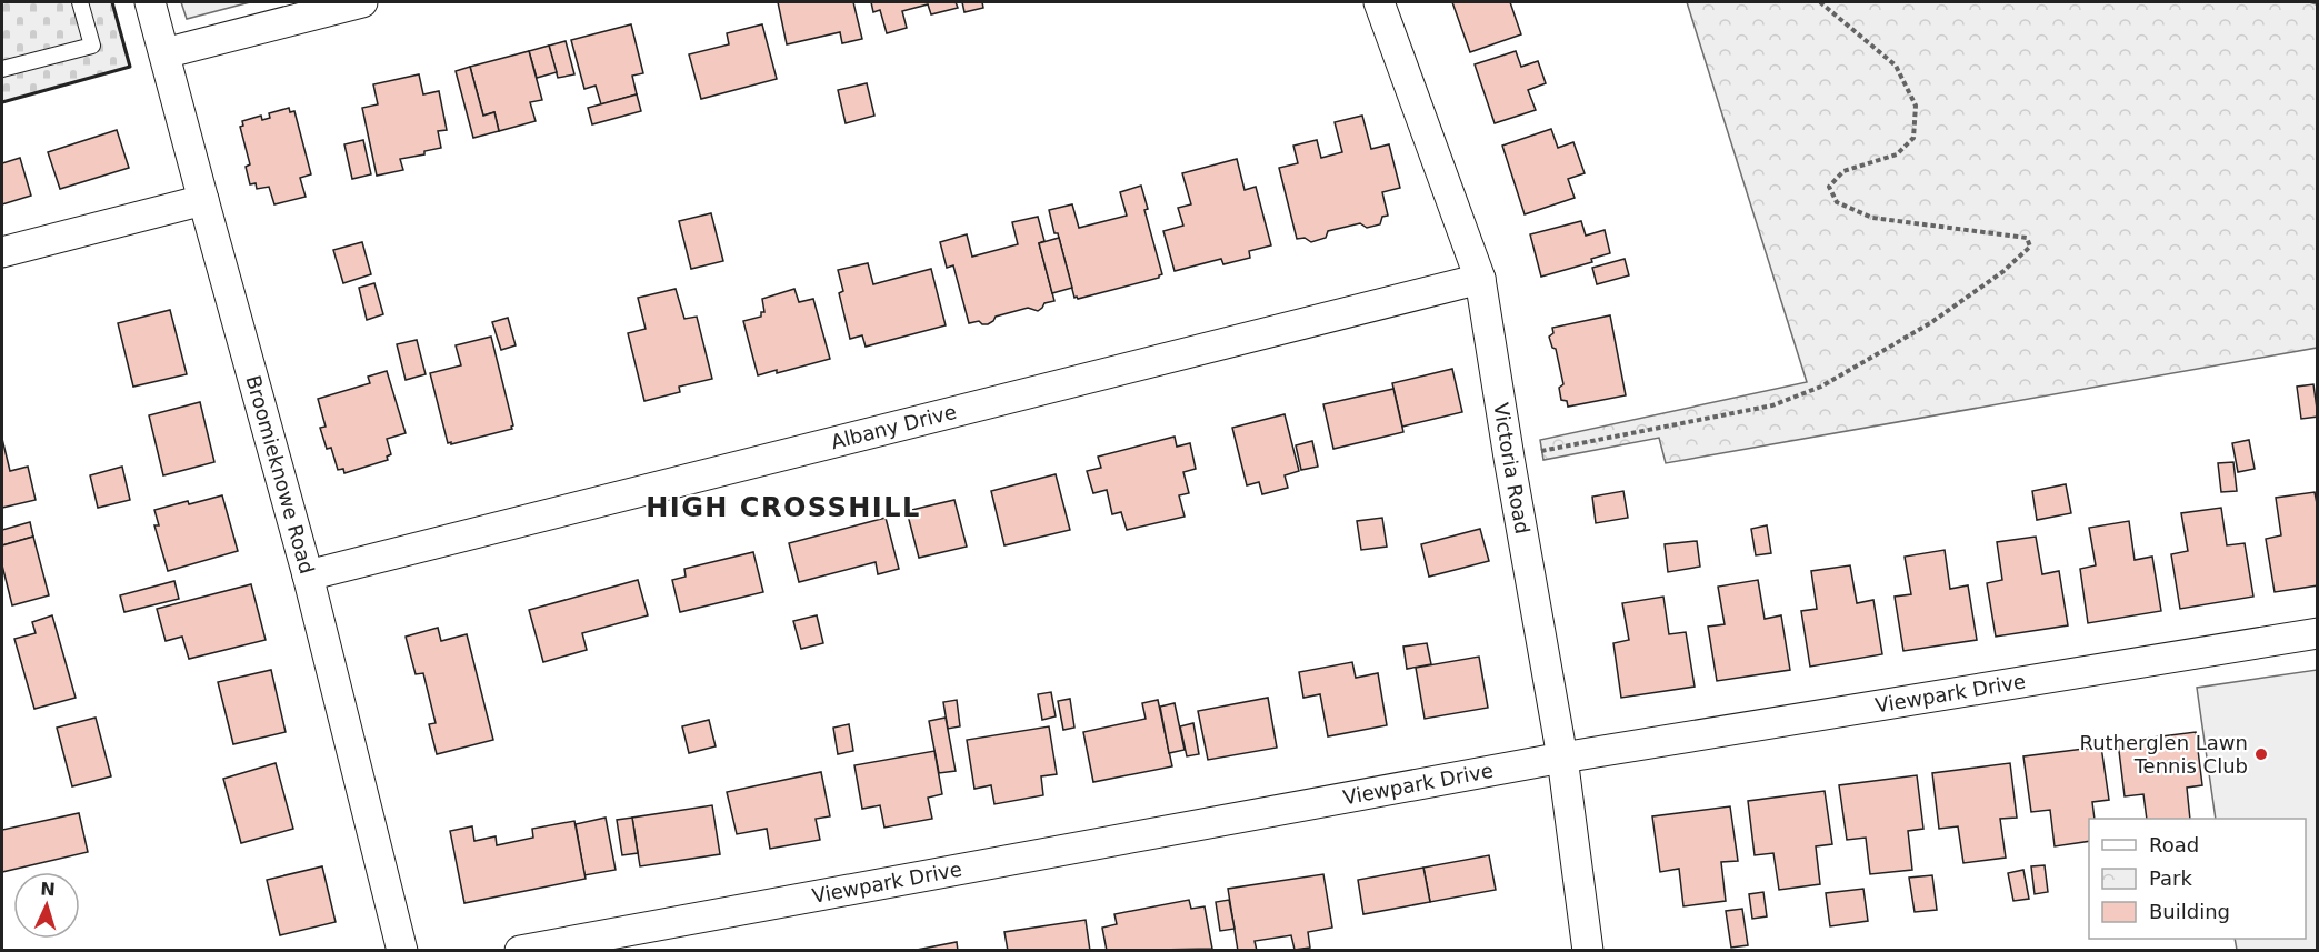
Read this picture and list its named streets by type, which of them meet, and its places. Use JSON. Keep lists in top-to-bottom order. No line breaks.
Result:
{"streets":{"street":["Albany Drive","Victoria Road","Broomieknowe Road","Viewpark Drive"]},"crossings":[["Albany Drive","Victoria Road"],["Albany Drive","Broomieknowe Road"],["Victoria Road","Viewpark Drive"]],"districts":["HIGH CROSSHILL"],"places":["Rutherglen Lawn Tennis Club"],"legend":["Road","Park","Building"],"north":"top"}
